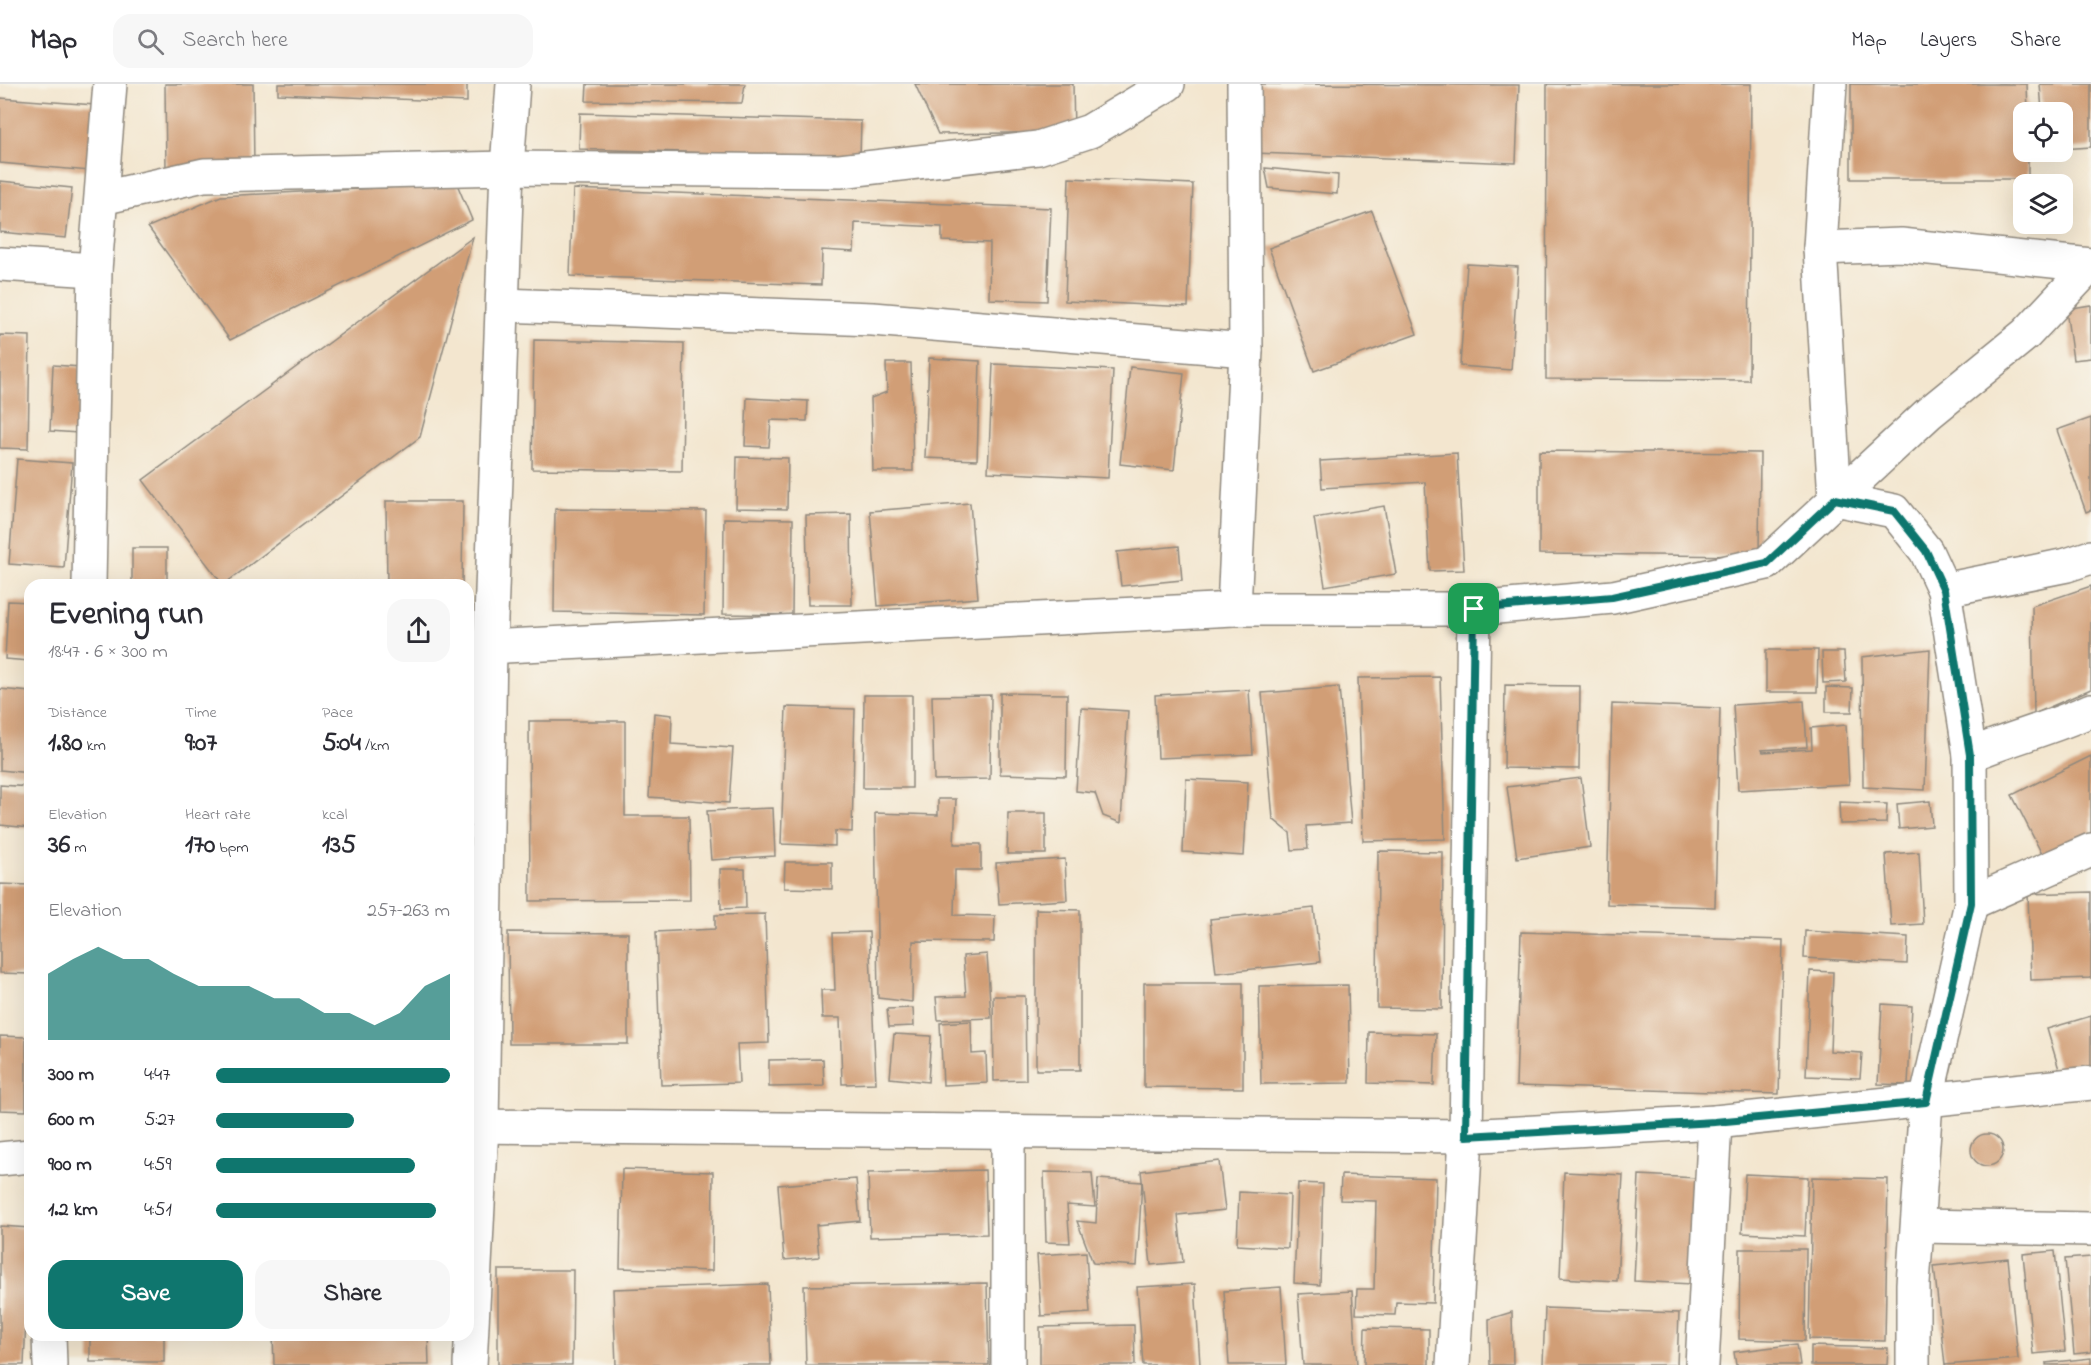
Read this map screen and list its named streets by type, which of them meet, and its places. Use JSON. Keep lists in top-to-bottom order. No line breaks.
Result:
{"page":{"header":"Map","search":"Search here","nav":["Map","Layers","Share"],"heading":["Evening run","18:47 · 6 × 300 m"],"stats":[["Distance","1.80 km"],["Time","9:07"],["Pace","5:04 /km"],["Elevation","36 m"],["Heart rate","170 bpm"],["kcal","135"]],"chart":["Elevation","257–263 m"],"list":[{"name":"300 m","note":"4:47"},{"name":"600 m","note":"5:27"},{"name":"900 m","note":"4:59"},{"name":"1.2 km","note":"4:51"}],"buttons":["Save","Share"]}}
